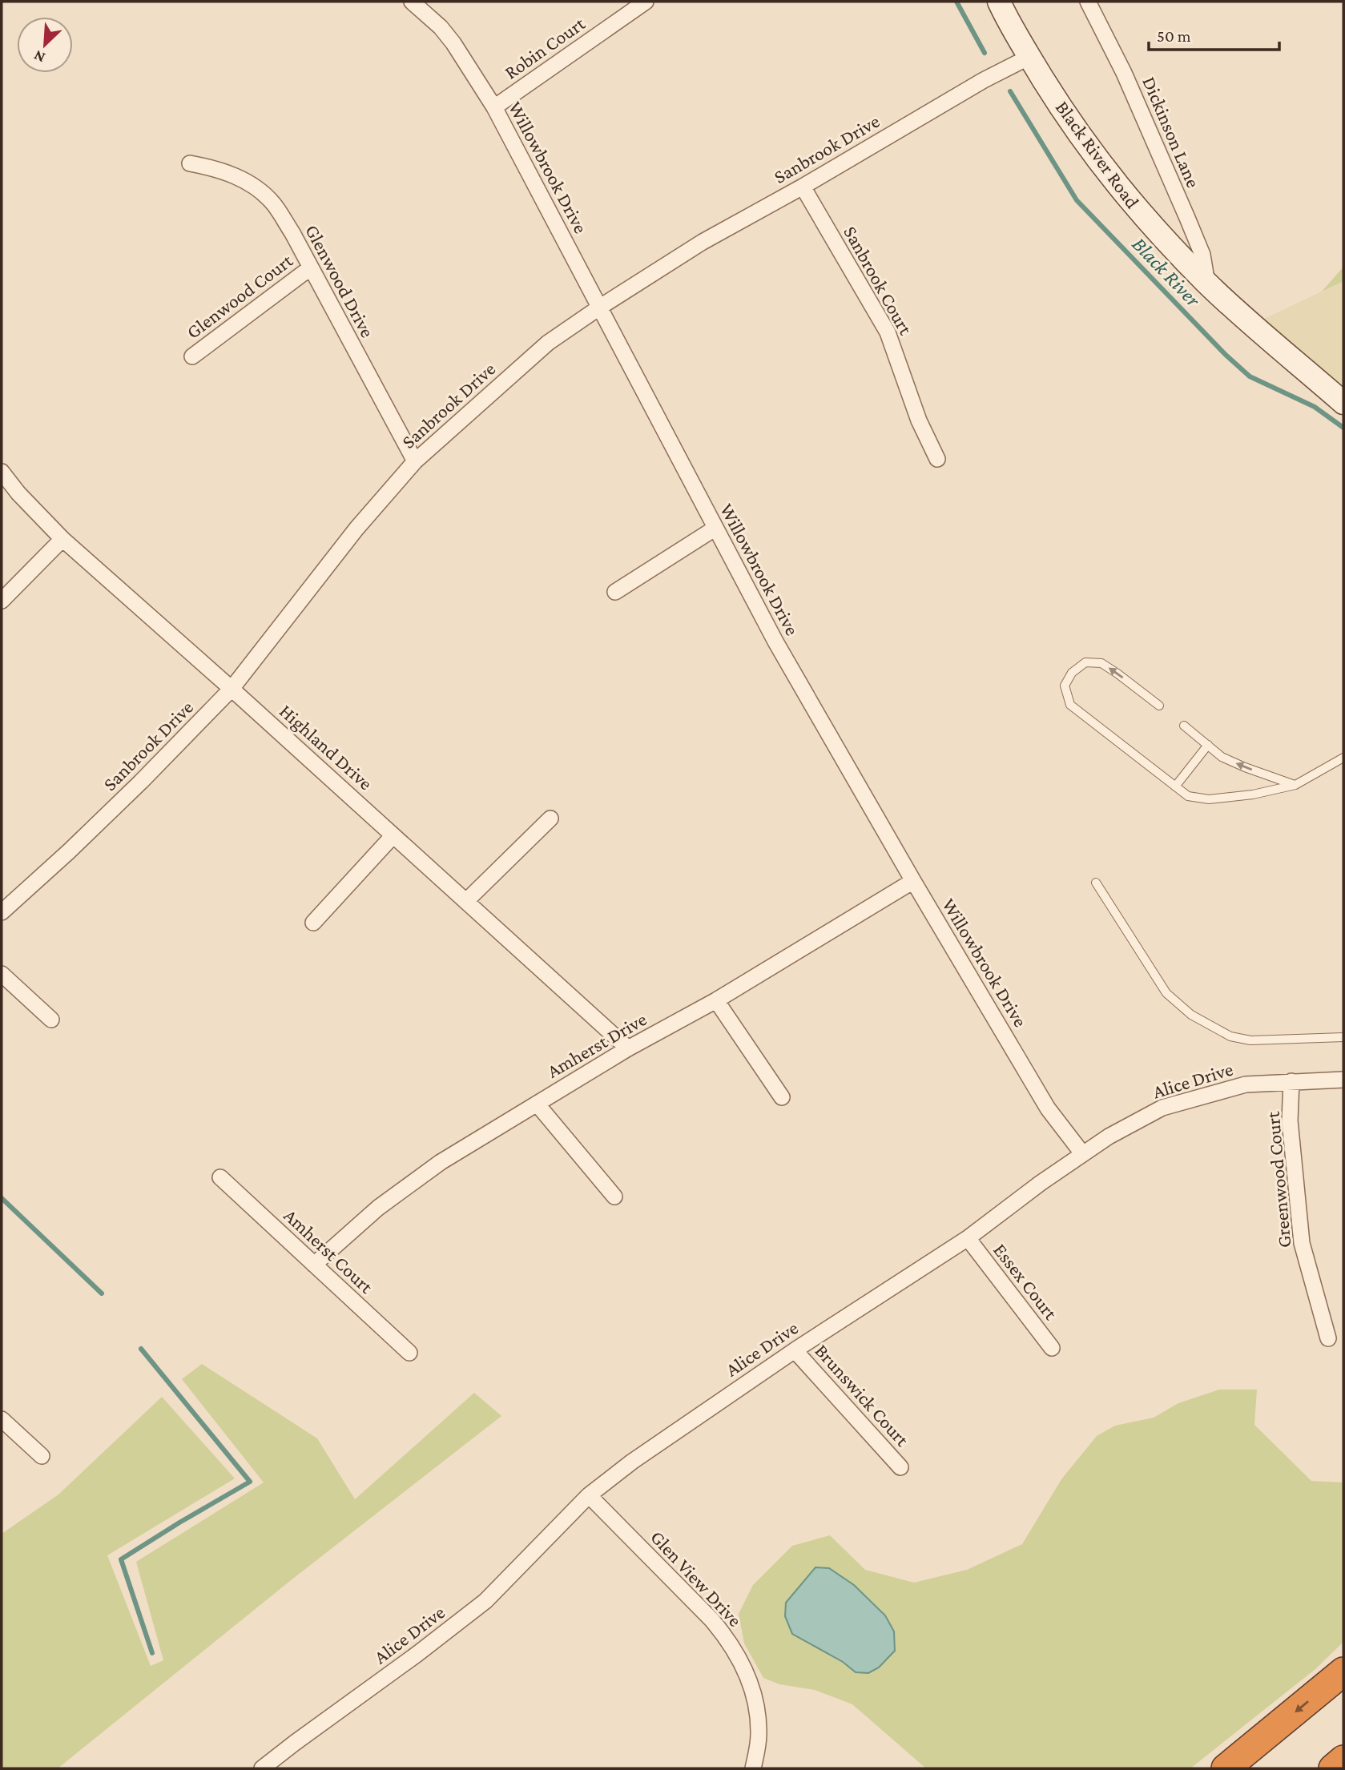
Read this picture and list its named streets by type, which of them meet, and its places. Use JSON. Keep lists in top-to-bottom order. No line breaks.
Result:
{"streets":{"street":["Robin Court","Dickinson Lane","Sanbrook Drive","Black River Road","Willowbrook Drive","Sanbrook Court","Glenwood Drive","Glenwood Court","Highland Drive","Amherst Drive","Alice Drive","Greenwood Court","Amherst Court","Essex Court","Brunswick Court","Glen View Drive"]},"crossings":[["Robin Court","Willowbrook Drive"],["Dickinson Lane","Black River Road"],["Sanbrook Drive","Black River Road"],["Sanbrook Drive","Willowbrook Drive"],["Sanbrook Drive","Sanbrook Court"],["Sanbrook Drive","Glenwood Drive"],["Sanbrook Drive","Highland Drive"],["Willowbrook Drive","Amherst Drive"],["Willowbrook Drive","Alice Drive"],["Glenwood Drive","Glenwood Court"],["Highland Drive","Amherst Drive"],["Amherst Drive","Amherst Court"],["Alice Drive","Greenwood Court"],["Alice Drive","Essex Court"],["Alice Drive","Brunswick Court"],["Alice Drive","Glen View Drive"]],"water":["Black River"],"scale_bar":"50 m","north":"bottom left"}
